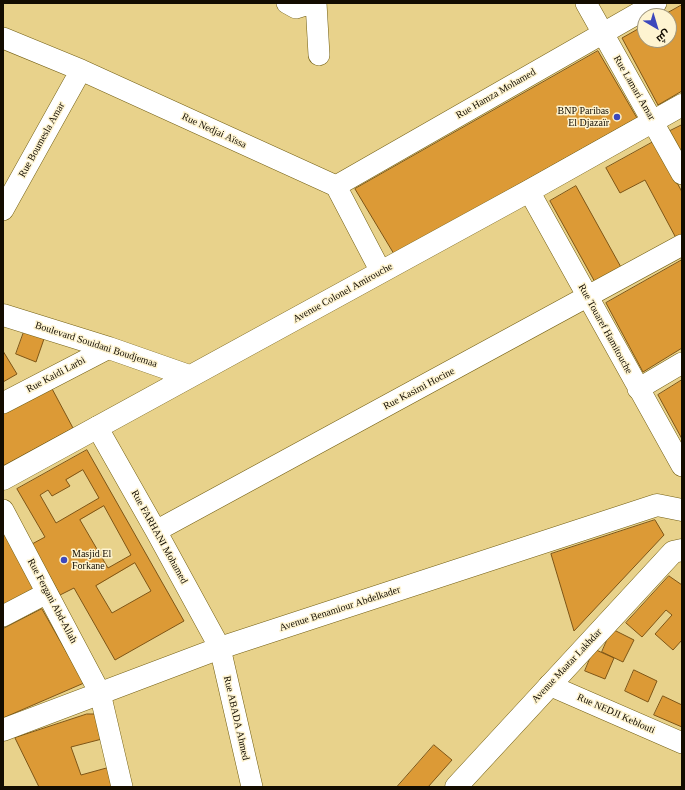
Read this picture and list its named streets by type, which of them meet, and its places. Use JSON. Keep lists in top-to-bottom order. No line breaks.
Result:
{"streets":{"main road":["Avenue Colonel Amirouche","Boulevard Souidani Boudjemaa","Avenue Benamiour Abdelkader","Avenue Maatar Lakhdar"],"street":["Rue Lamari Amar","Rue Hamza Mohamed","Rue Nedjai Aïssa","Rue Boumesla Amar","Rue Touaref Hamitouche","Rue Kaidi Larbi","Rue Kasimi Hocine","Rue FARHANI Mohamed","Rue Fergani Abd-Allah","Rue NEDJI Keblouti","Rue ABADA Ahmed"]},"crossings":[["Rue Lamari Amar","Rue Hamza Mohamed"],["Rue Lamari Amar","Avenue Colonel Amirouche"],["Rue Hamza Mohamed","Rue Nedjai Aïssa"],["Rue Nedjai Aïssa","Rue Boumesla Amar"],["Avenue Colonel Amirouche","Rue Touaref Hamitouche"],["Avenue Colonel Amirouche","Boulevard Souidani Boudjemaa"],["Avenue Colonel Amirouche","Rue FARHANI Mohamed"],["Rue Touaref Hamitouche","Rue Kasimi Hocine"],["Boulevard Souidani Boudjemaa","Rue Kaidi Larbi"],["Rue Kasimi Hocine","Rue FARHANI Mohamed"],["Rue FARHANI Mohamed","Avenue Benamiour Abdelkader"],["Rue FARHANI Mohamed","Rue ABADA Ahmed"],["Rue Fergani Abd-Allah","Avenue Benamiour Abdelkader"],["Avenue Benamiour Abdelkader","Rue ABADA Ahmed"],["Avenue Maatar Lakhdar","Rue NEDJI Keblouti"]],"places":["BNP Paribas El Djazaïr","Masjid El Forkane"],"north":"bottom right"}
